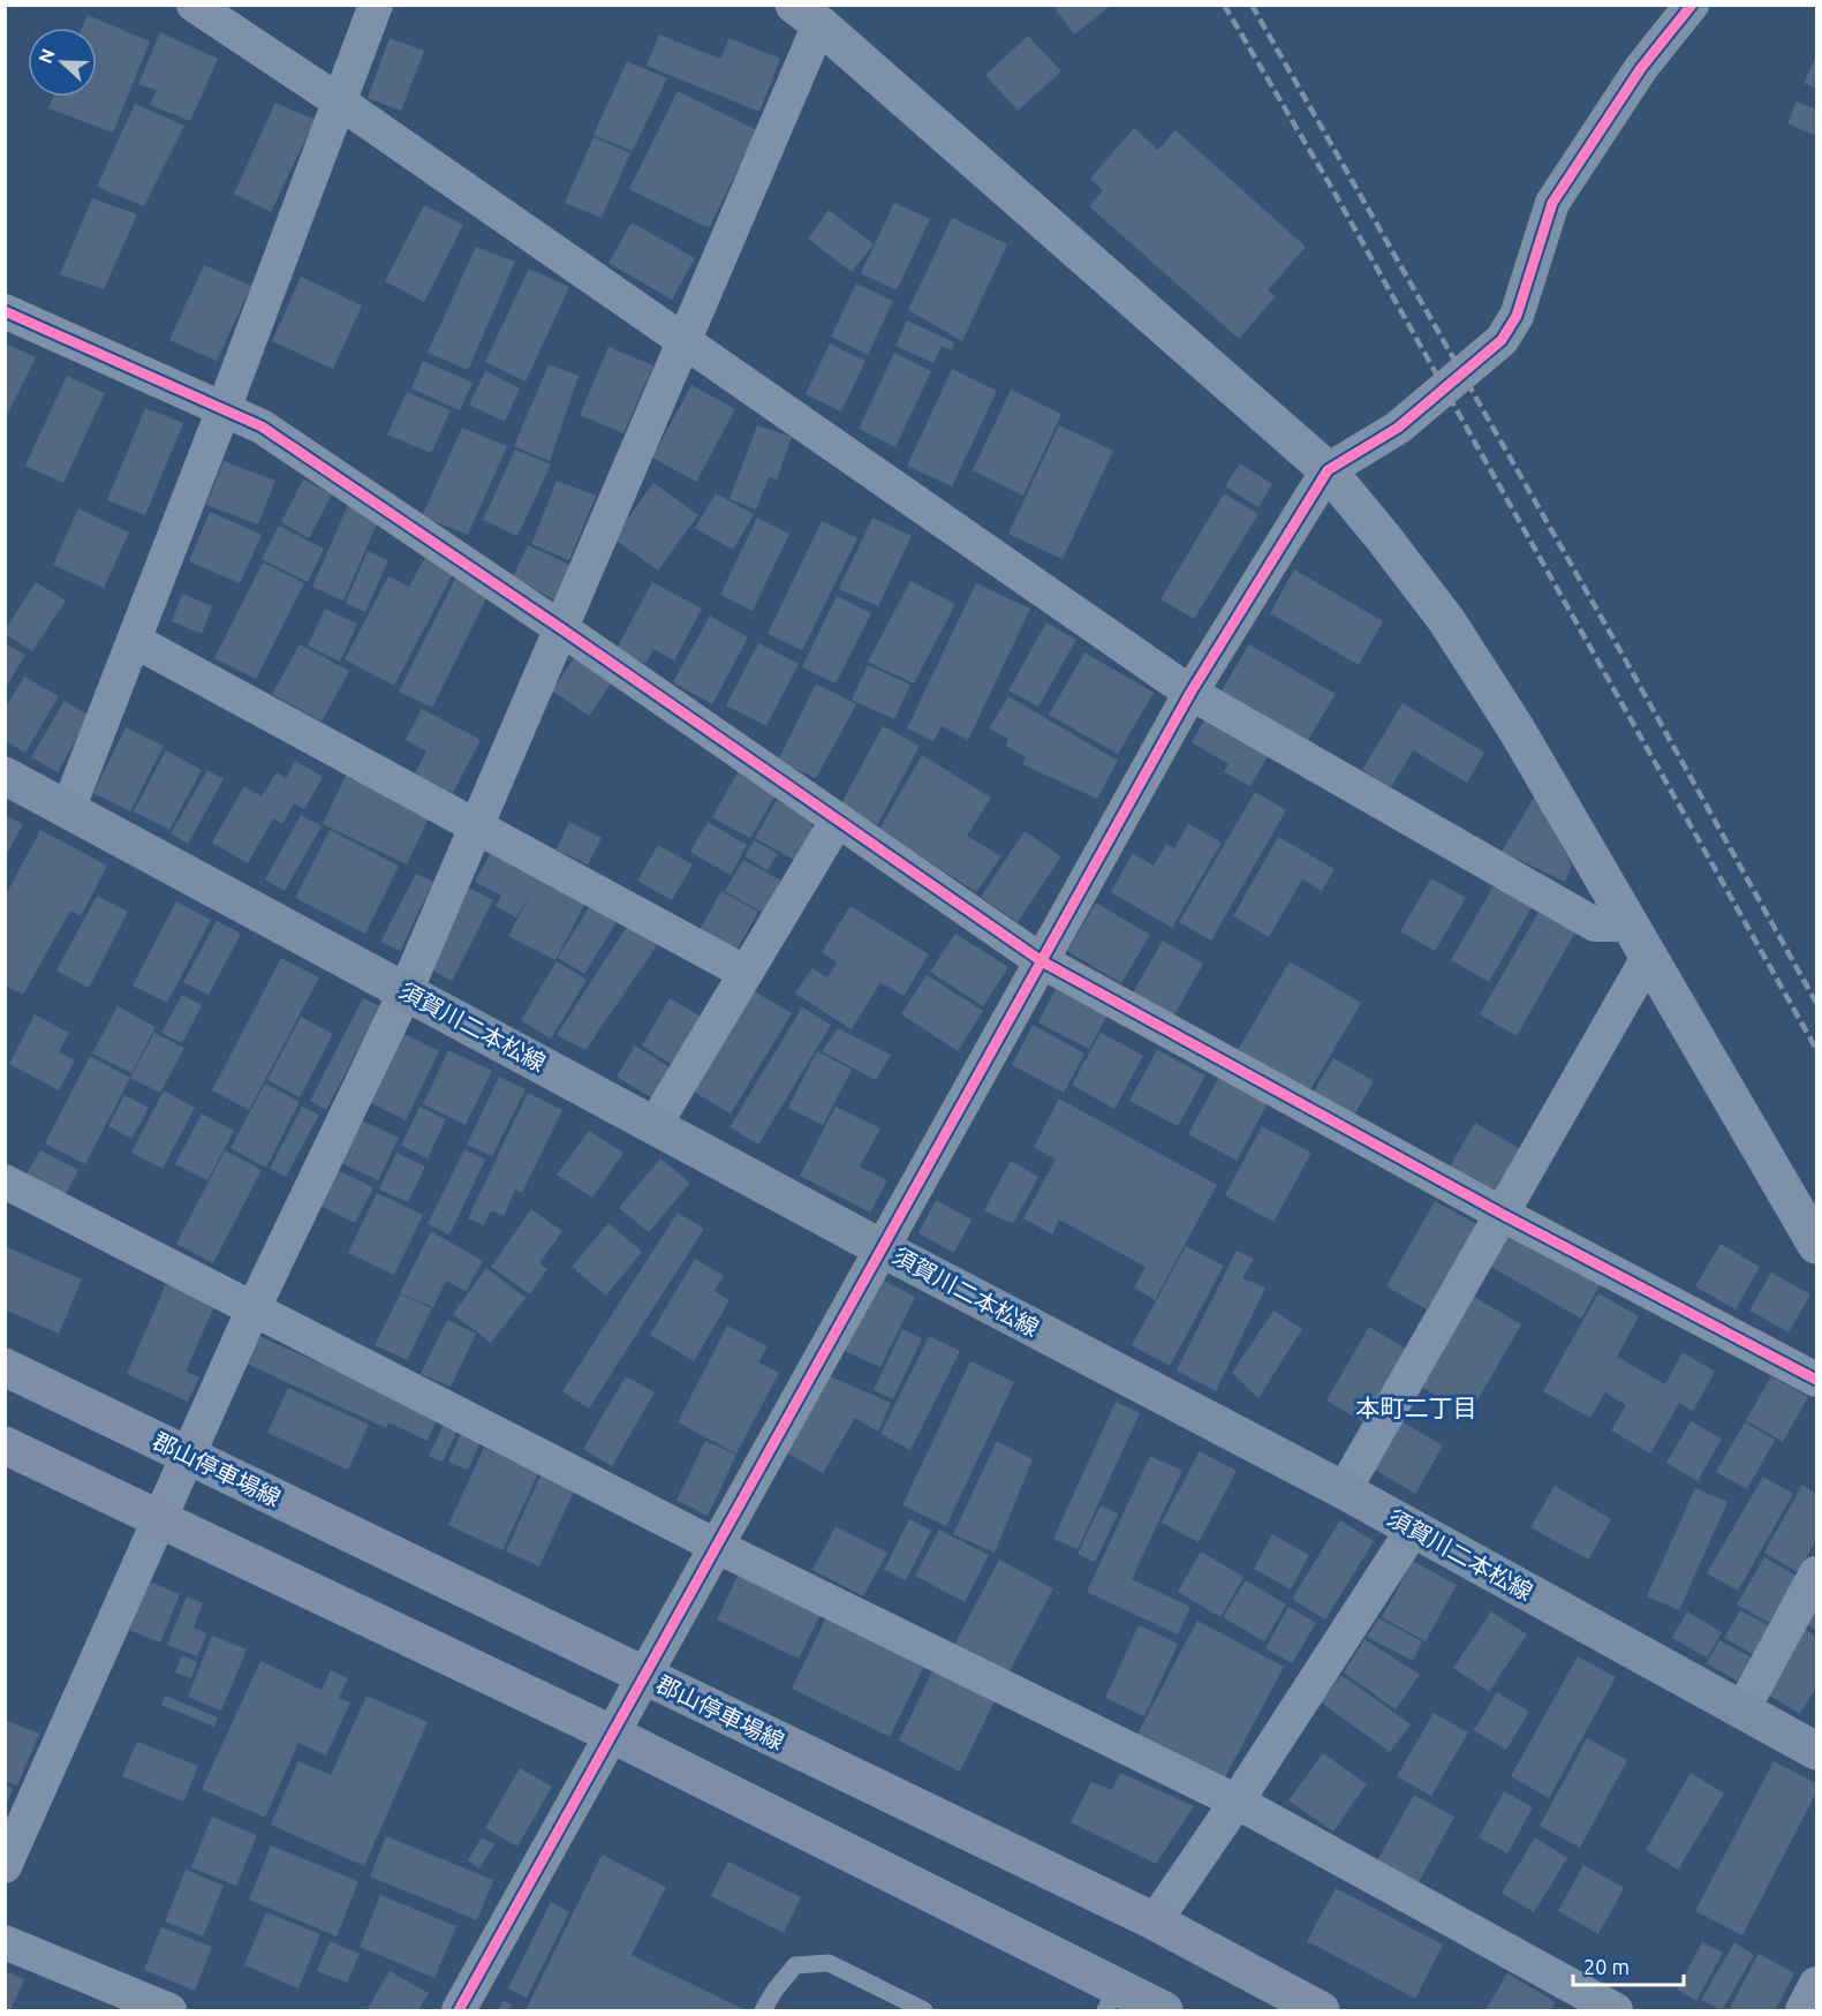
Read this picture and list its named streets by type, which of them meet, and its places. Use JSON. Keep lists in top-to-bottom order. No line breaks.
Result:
{"streets":{"main road":["須賀川二本松線","郡山停車場線"]},"districts":["本町二丁目"],"scale_bar":"20 m","north":"left"}
